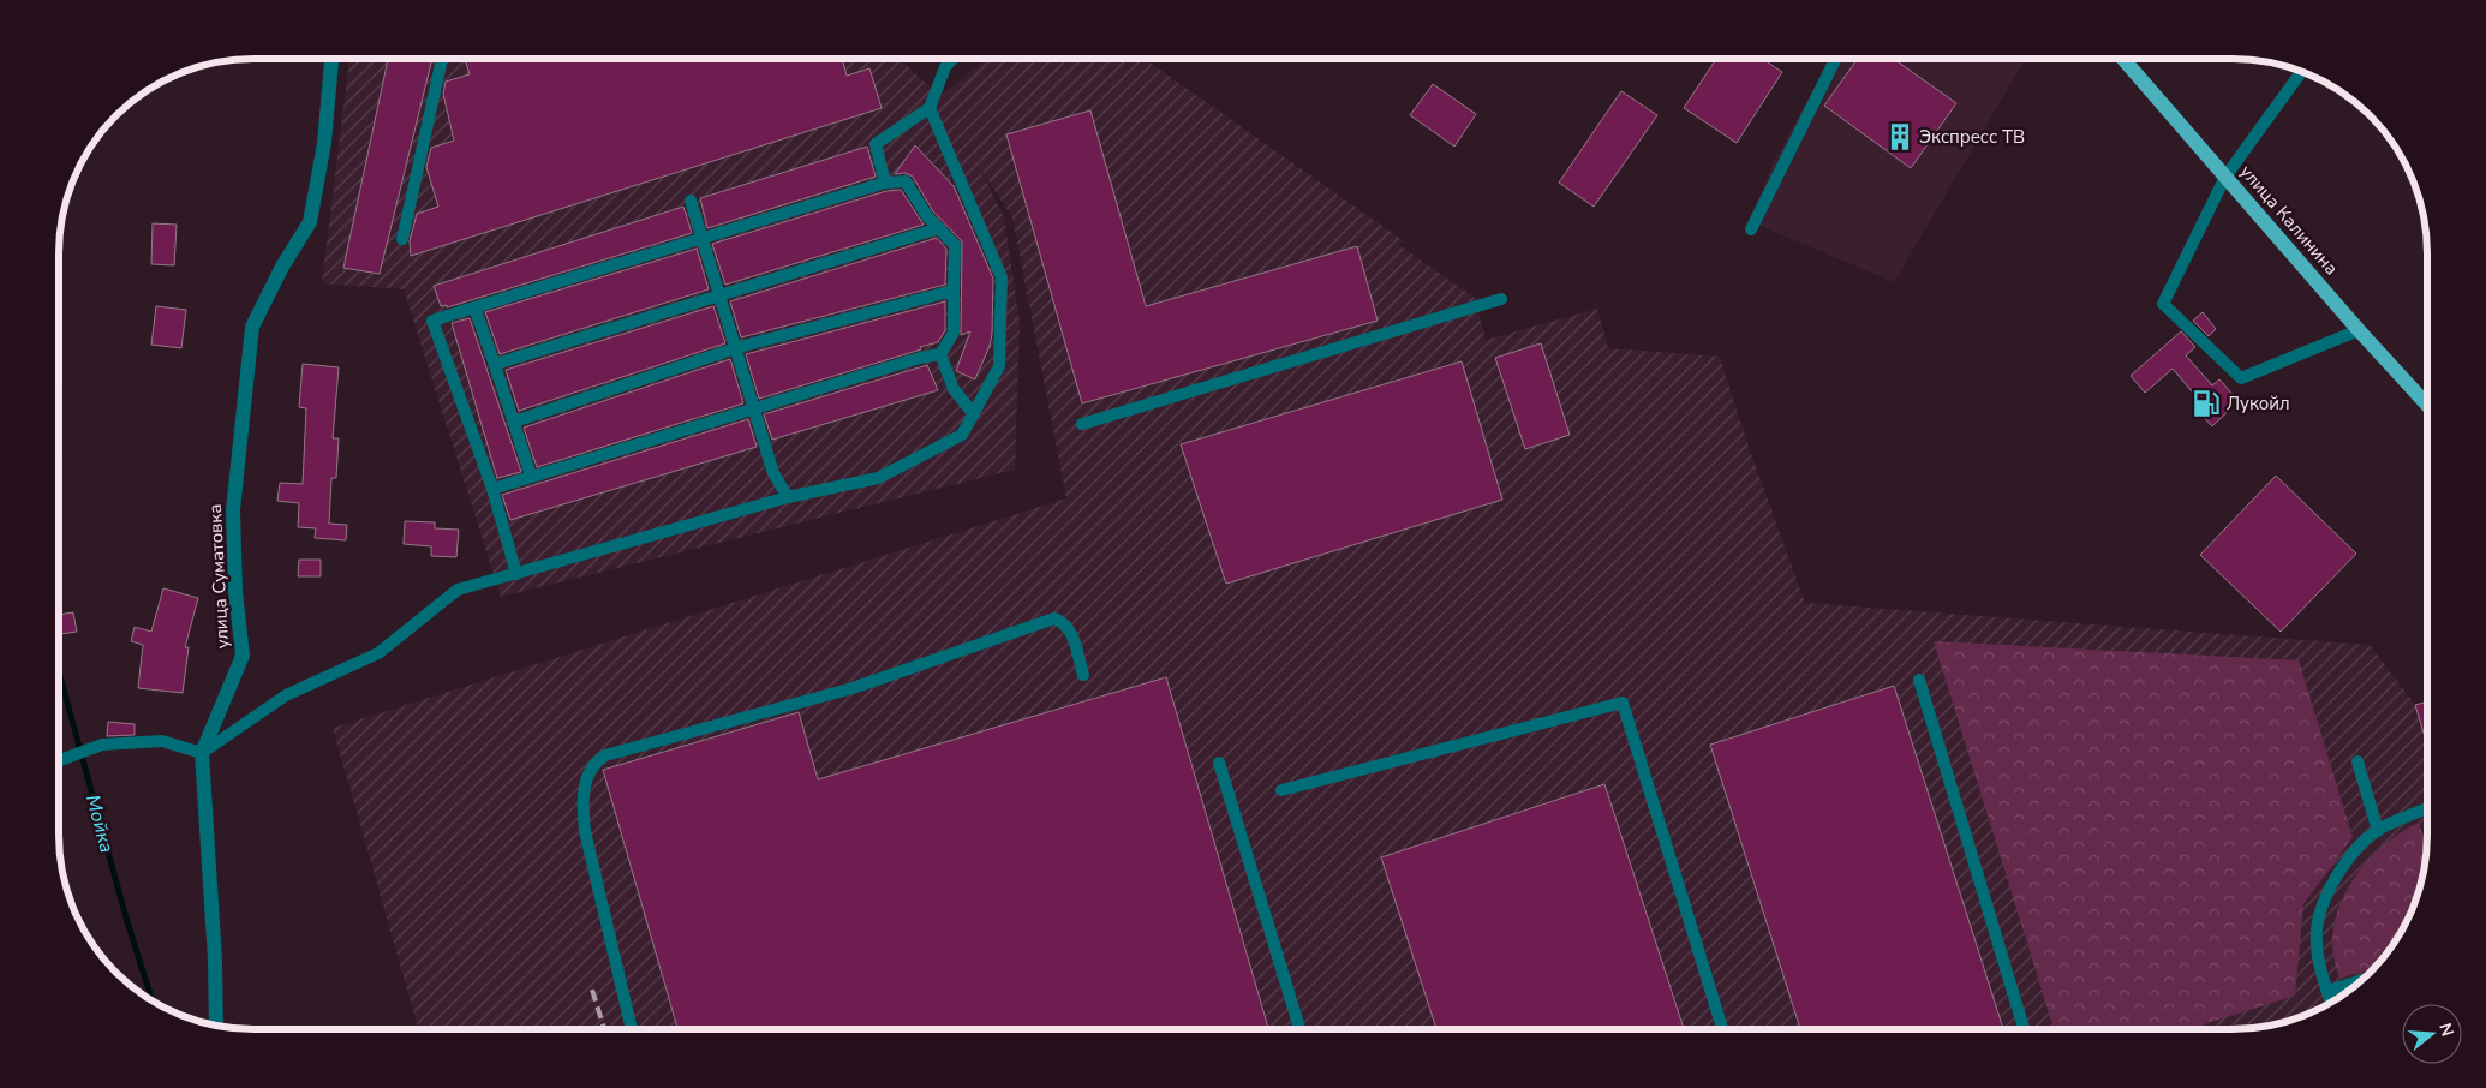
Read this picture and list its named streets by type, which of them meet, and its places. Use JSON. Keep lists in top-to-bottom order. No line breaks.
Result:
{"streets":{"main road":["улица Калинина"],"street":["улица Суматовка"]},"water":["Мойка"],"places":{"building":["Экспресс ТВ"],"fuel station":["Лукойл"]},"north":"right"}
